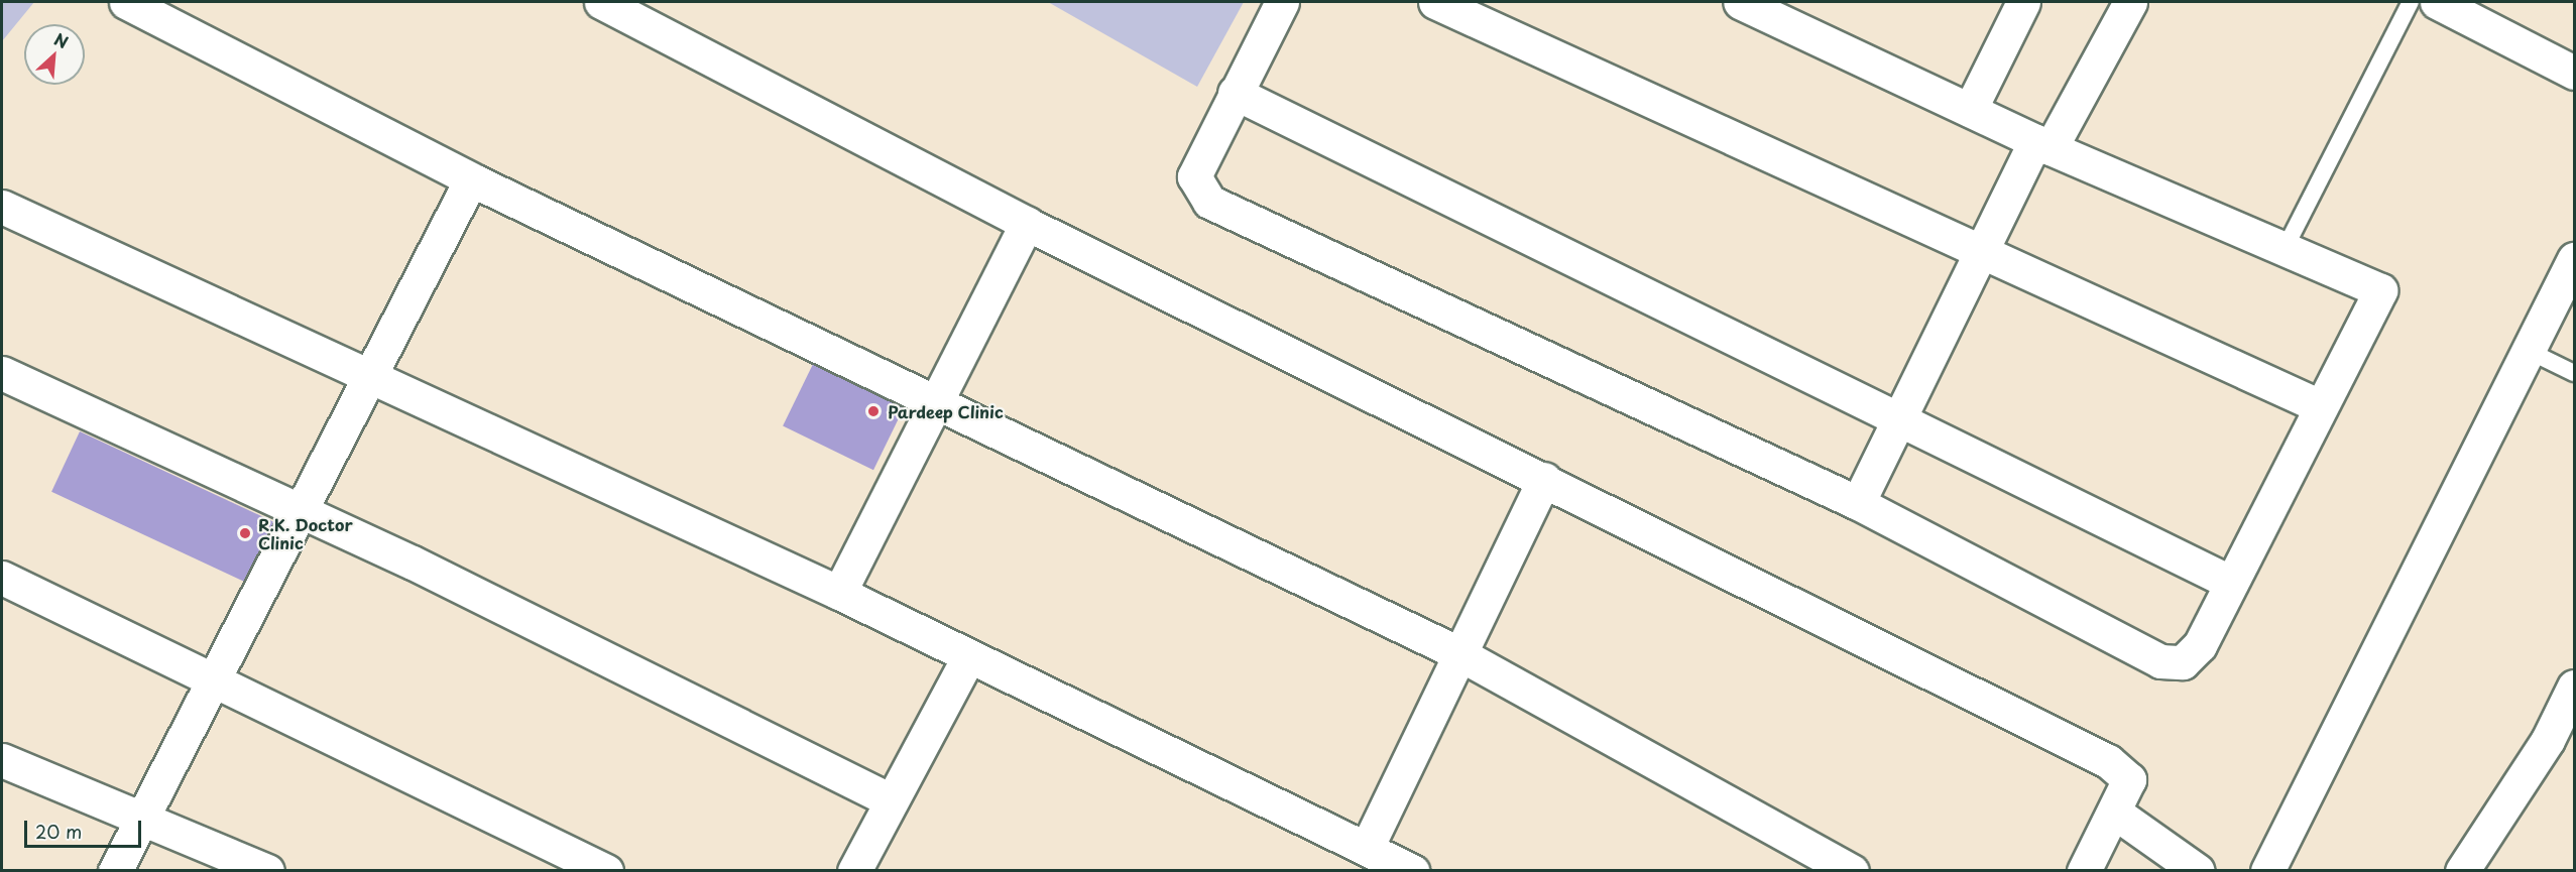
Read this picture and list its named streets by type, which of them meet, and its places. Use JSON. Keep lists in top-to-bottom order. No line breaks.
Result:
{"places":["Pardeep Clinic","R.K. Doctor Clinic"],"scale_bar":"20 m","north":"top right"}
